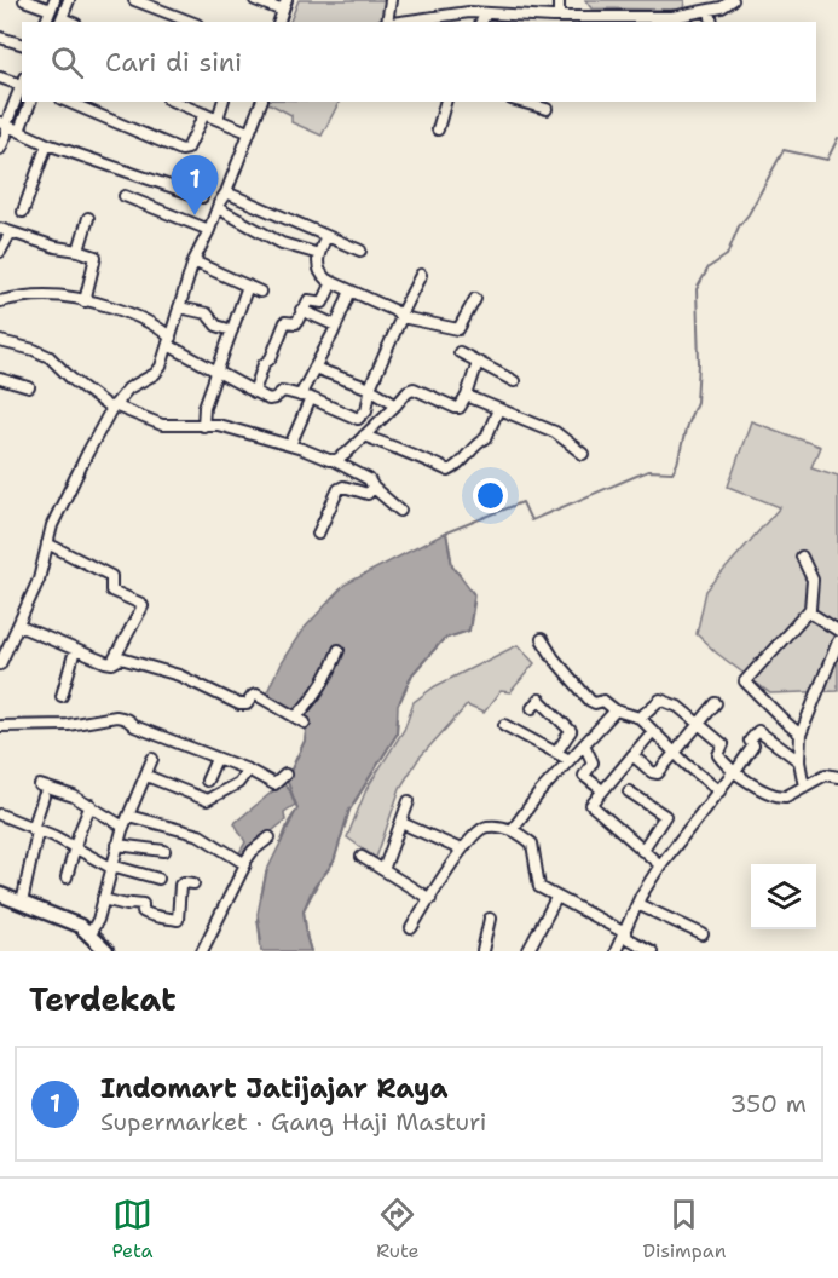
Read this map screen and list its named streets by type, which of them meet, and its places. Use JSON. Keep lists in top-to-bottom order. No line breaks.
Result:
{"page":{"search":"Cari di sini","pins":"1","heading":"Terdekat","list":[{"mark":"1","name":"Indomart Jatijajar Raya","note":"Supermarket · Gang Haji Masturi","value":"350 m"}],"nav":["Peta","Rute","Disimpan"]}}
